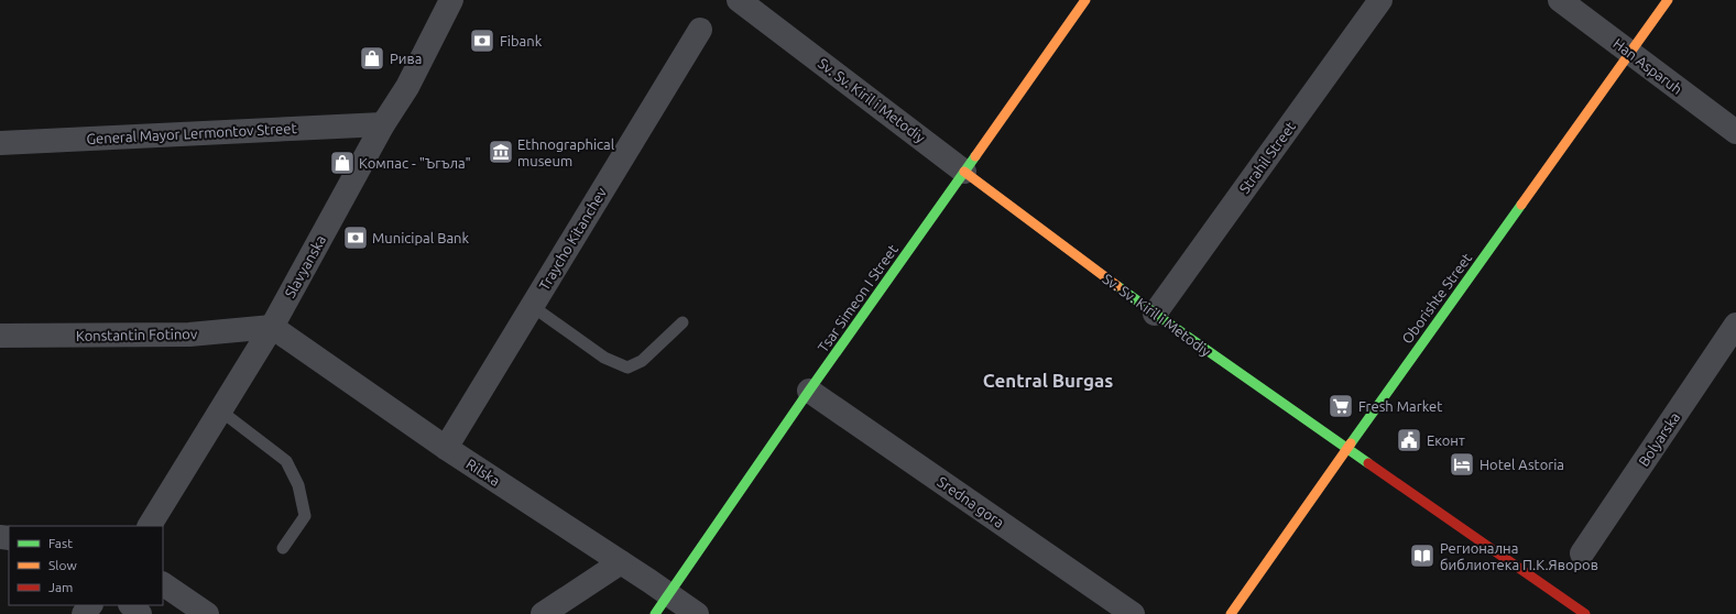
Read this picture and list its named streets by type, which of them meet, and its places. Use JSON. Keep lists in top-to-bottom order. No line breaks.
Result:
{"streets":{"street":["Han Asparuh","Sv. Sv. Kiril i Metodiy","General Mayor Lermontov Street","Strahil Street","Traycho Kitanchev","Slavyanska","Tsar Simeon I Street","Oborishte Street","Konstantin Fotinov","Bolyarska","Rilska","Sredna gora"]},"crossings":[["Han Asparuh","Oborishte Street"],["Sv. Sv. Kiril i Metodiy","Strahil Street"],["Sv. Sv. Kiril i Metodiy","Tsar Simeon I Street"],["Sv. Sv. Kiril i Metodiy","Oborishte Street"],["General Mayor Lermontov Street","Slavyanska"],["Traycho Kitanchev","Rilska"],["Slavyanska","Konstantin Fotinov"],["Slavyanska","Rilska"],["Tsar Simeon I Street","Rilska"],["Tsar Simeon I Street","Sredna gora"],["Konstantin Fotinov","Rilska"]],"districts":["Central Burgas"],"places":{"bank":["Fibank","Municipal Bank"],"shop":["Рива","Компас - \"Ъгъла\""],"museum":["Ethnographical museum"],"supermarket":["Fresh Market"],"public building":["Еконт"],"hotel":["Hotel Astoria"],"library":["Регионална библиотека П.К.Яворов"]},"legend":["Fast","Slow","Jam"]}
